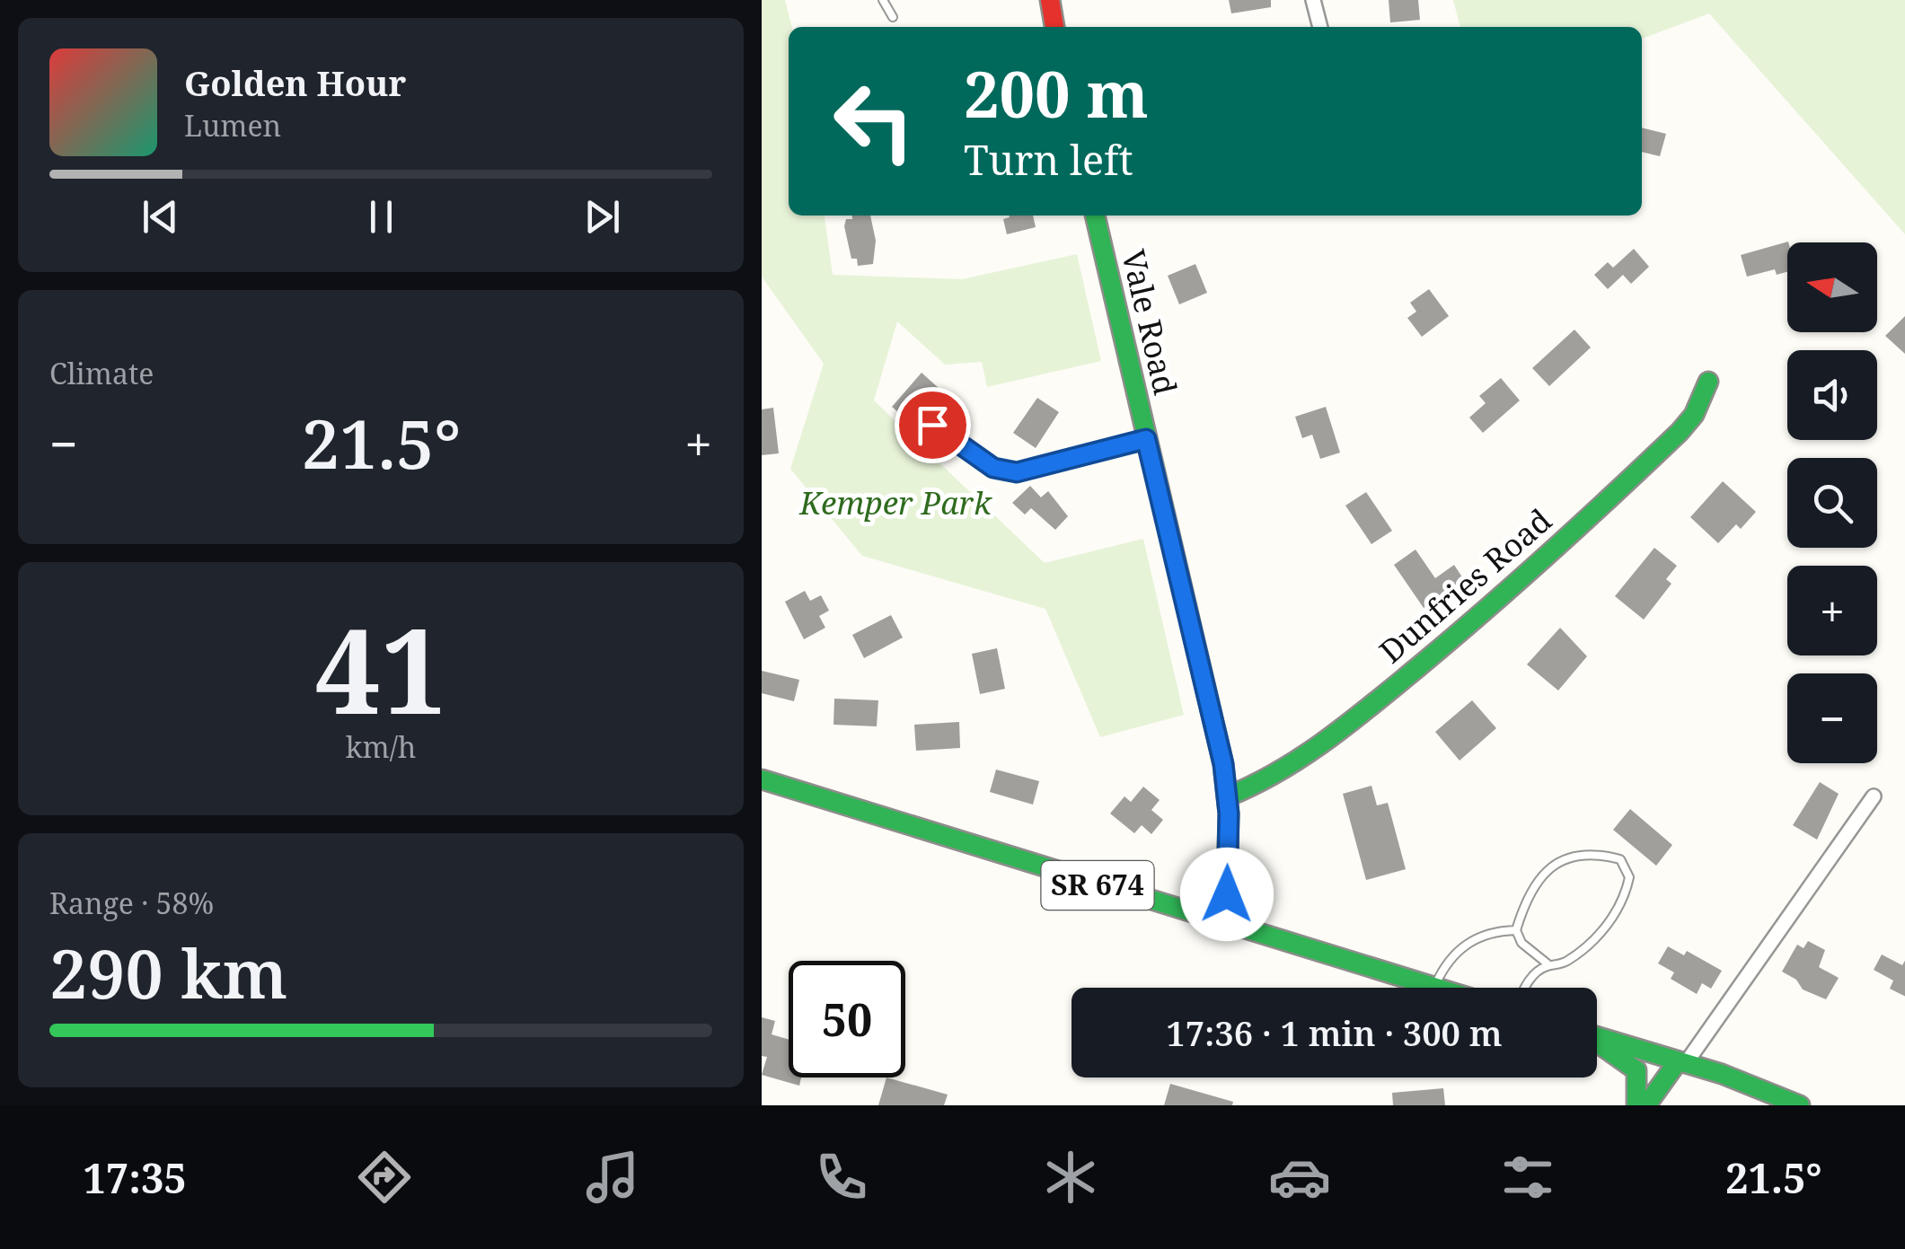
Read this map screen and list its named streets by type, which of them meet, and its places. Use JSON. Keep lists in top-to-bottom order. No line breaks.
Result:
{"streets":{"main road":["Vale Road","Dunfries Road","SR 674"]},"crossings":[["Vale Road","Dunfries Road"],["Vale Road","SR 674"]],"parks":["Kemper Park"],"north":"left","page":{"turn":["200 m","Turn left"],"song":["Golden Hour","Lumen"],"map_buttons":["+","−"],"tile":["Climate",["41","km/h"],["Range · 58%","290 km"]],"heat":["−","21.5°","+"],"limit":"50","trip":"17:36 · 1 min · 300 m","tabs":["17:35","21.5°"]}}
